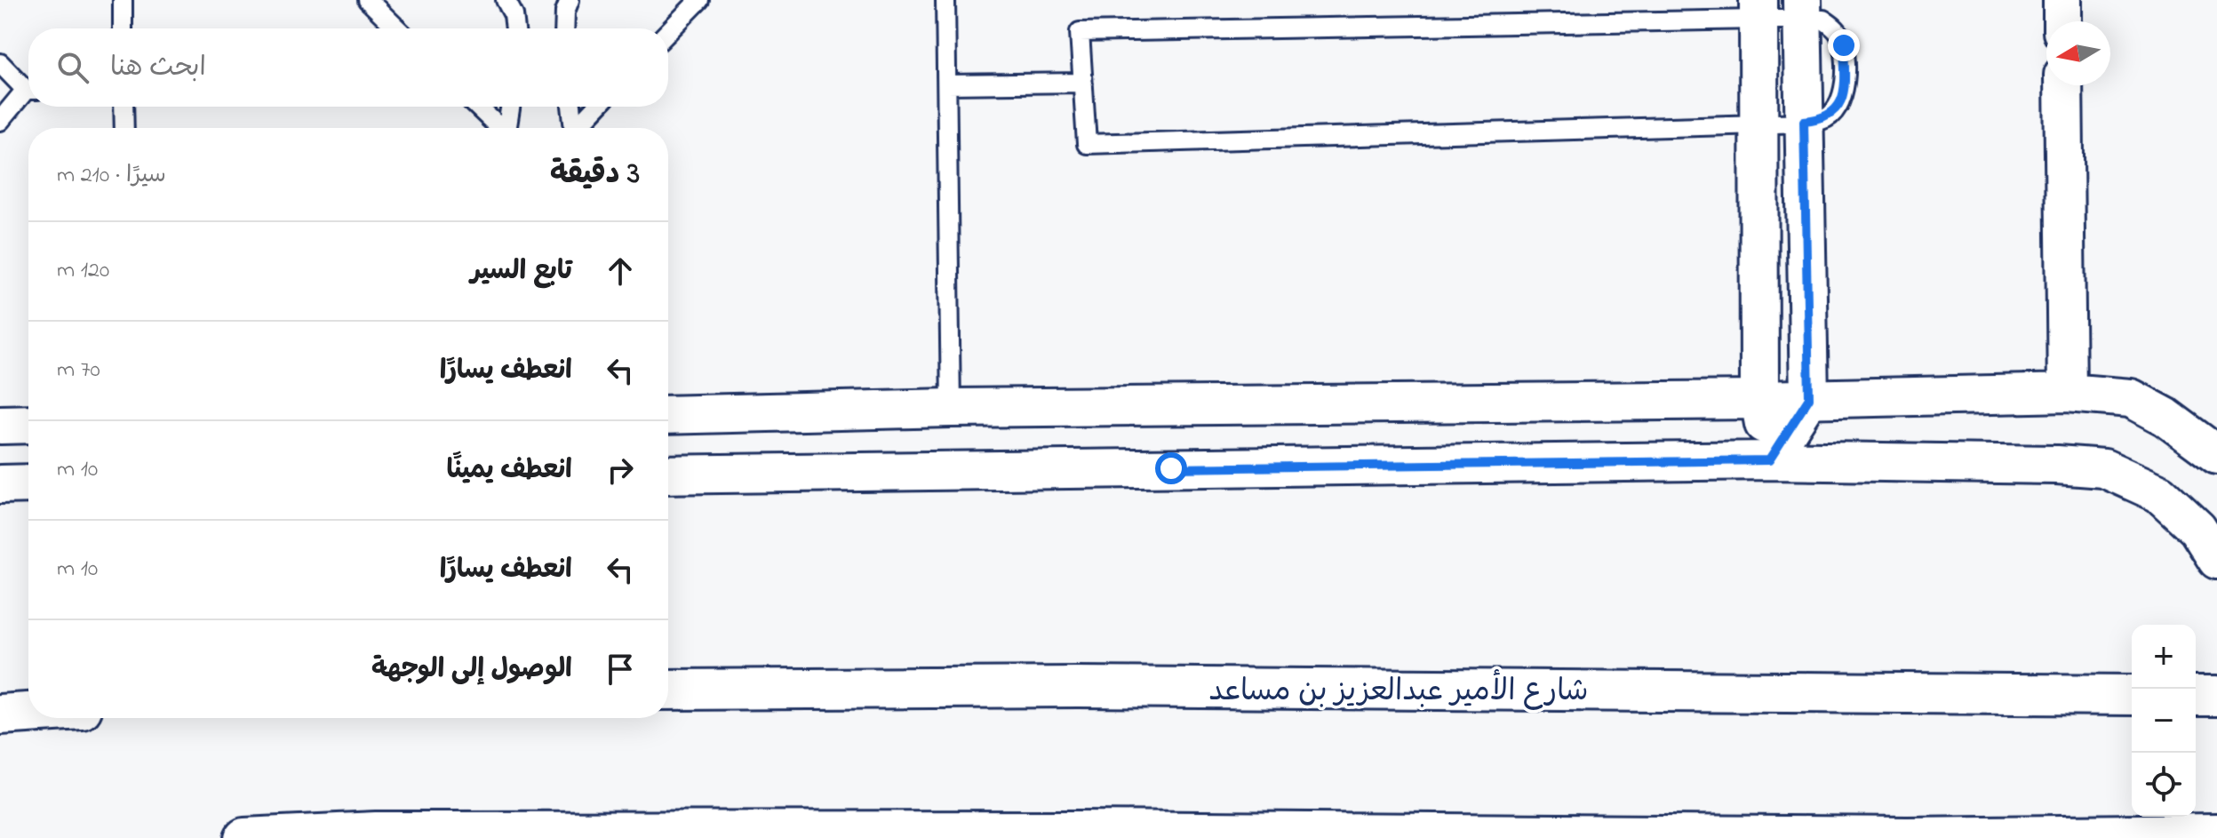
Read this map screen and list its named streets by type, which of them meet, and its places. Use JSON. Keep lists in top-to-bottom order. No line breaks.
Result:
{"streets":{"street":["شارع الأمير عبدالعزيز بن مساعد"]},"north":"left","page":{"search":"ابحث هنا","heading":["3 دقيقة","سيرًا · 210 m"],"list":[["تابع السير","120 m"],["انعطف يسارًا","70 m"],["انعطف يمينًا","10 m"],["انعطف يسارًا","10 m"],"الوصول إلى الوجهة"],"map_buttons":["+","−"]}}
